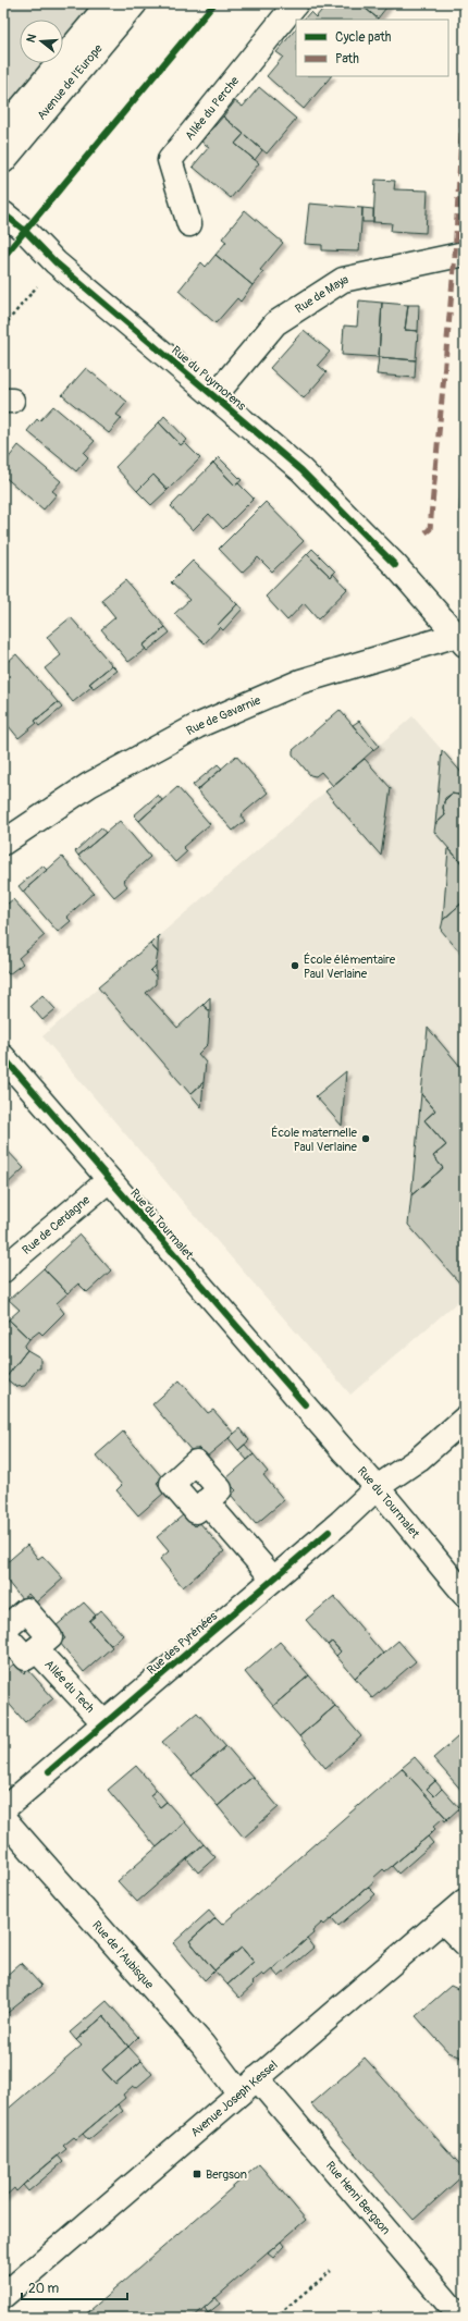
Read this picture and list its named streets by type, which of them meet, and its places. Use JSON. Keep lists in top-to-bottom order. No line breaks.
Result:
{"streets":{"street":["Avenue de l'Europe","Allée du Perche","Rue de Maya","Rue du Puymorens","Rue de Gavarnie","Rue du Tourmalet","Rue de Cerdagne","Rue des Pyrénées","Allée du Tech","Rue de l'Aubisque","Avenue Joseph Kessel","Rue Henri Bergson"]},"crossings":[["Rue de Maya","Rue du Puymorens"],["Rue du Puymorens","Rue de Gavarnie"],["Rue du Tourmalet","Rue de Cerdagne"],["Rue du Tourmalet","Rue des Pyrénées"],["Rue des Pyrénées","Allée du Tech"],["Rue de l'Aubisque","Avenue Joseph Kessel"],["Rue de l'Aubisque","Rue Henri Bergson"],["Avenue Joseph Kessel","Rue Henri Bergson"]],"places":{"other":["École élémentaire Paul Verlaine","École maternelle Paul Verlaine"],"transit":["Bergson"]},"legend":["Cycle path","Path"],"scale_bar":"20 m","north":"left"}
